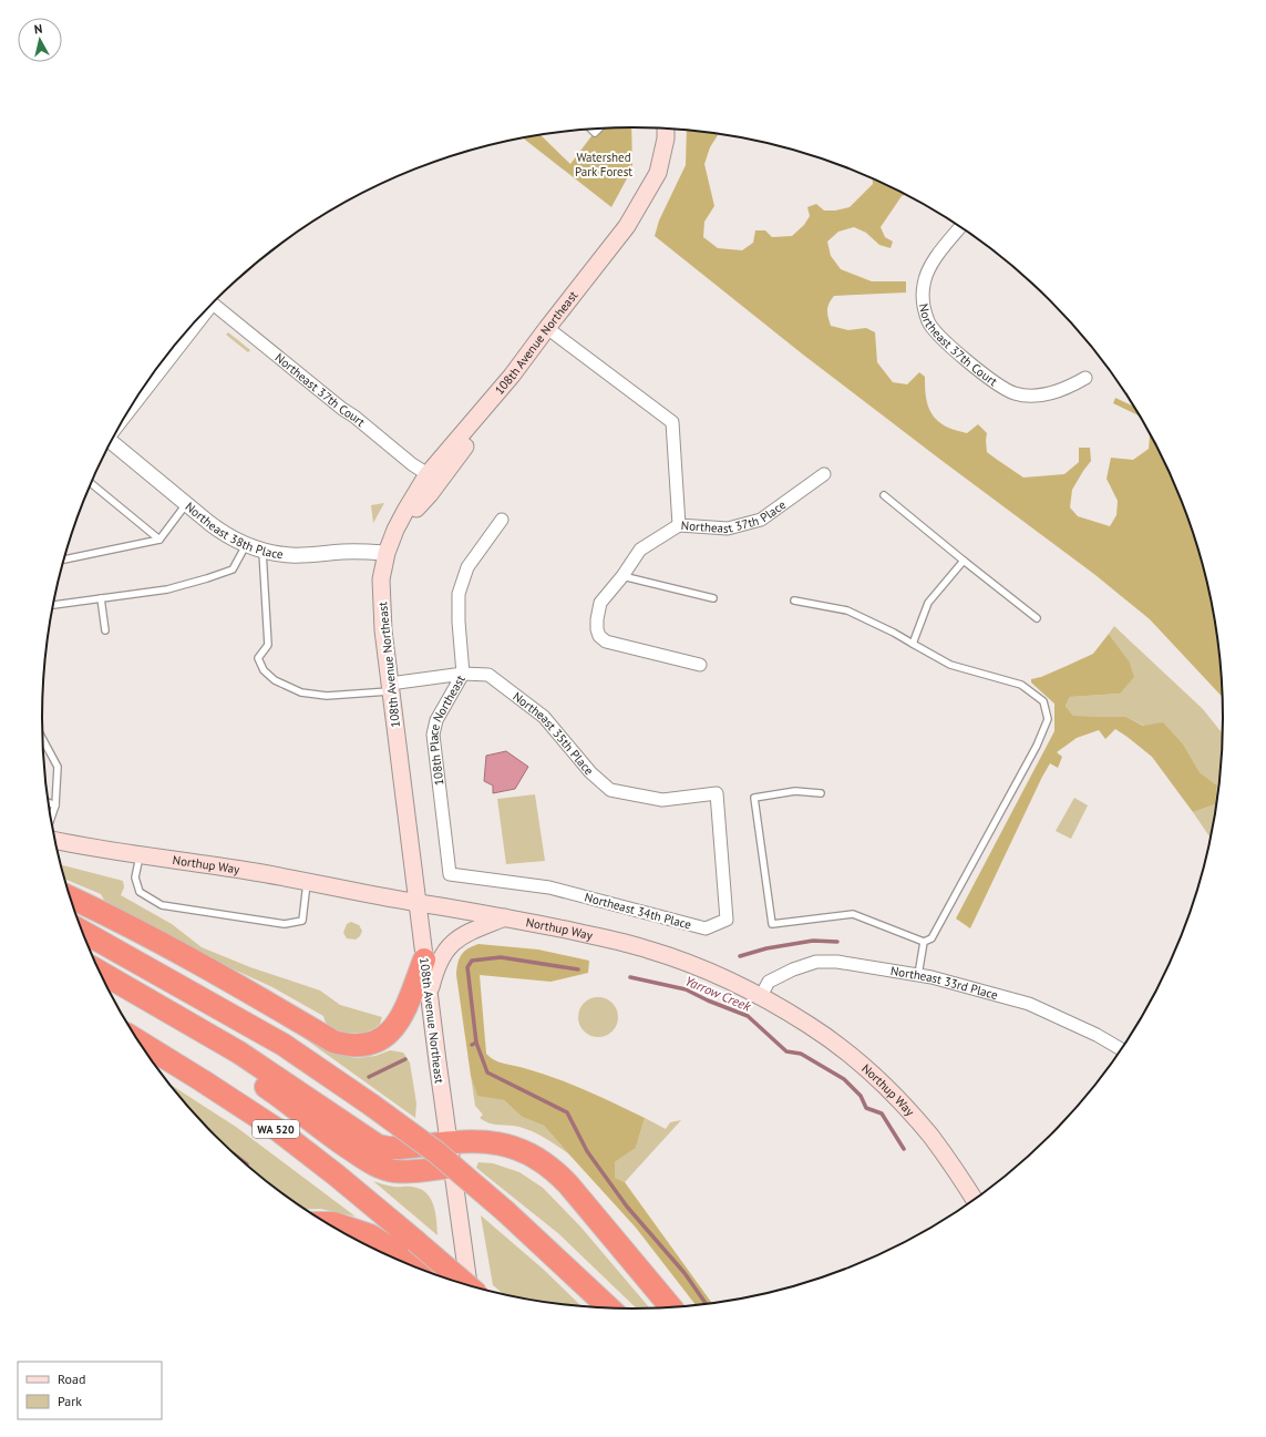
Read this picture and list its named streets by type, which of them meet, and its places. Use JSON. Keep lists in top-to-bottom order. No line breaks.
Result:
{"streets":{"highway":["WA 520"],"main road":["108th Avenue Northeast","Northup Way"],"street":["Northeast 37th Court","Northeast 37th Place","Northeast 38th Place","108th Place Northeast","Northeast 35th Place","Northeast 34th Place","Northeast 33rd Place"]},"crossings":[["Northeast 37th Court","108th Avenue Northeast"],["108th Avenue Northeast","Northeast 37th Place"],["108th Avenue Northeast","Northeast 38th Place"],["108th Avenue Northeast","Northeast 35th Place"],["108th Avenue Northeast","Northup Way"],["108th Place Northeast","Northeast 35th Place"],["108th Place Northeast","Northeast 34th Place"],["Northeast 35th Place","Northeast 34th Place"],["Northup Way","Northeast 33rd Place"]],"water":["Yarrow Creek"],"parks":["Watershed Park Forest"],"legend":["Road","Park"],"north":"top"}
